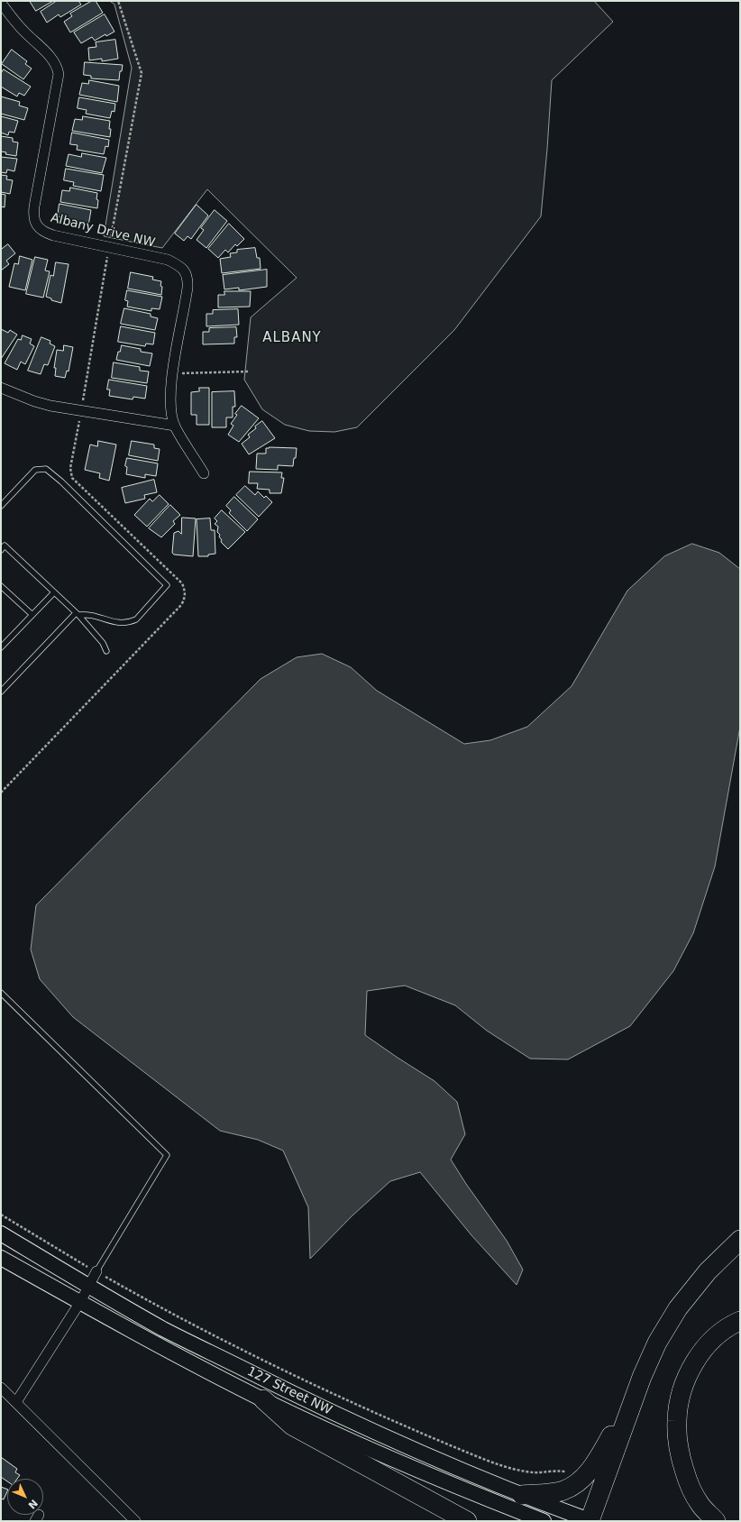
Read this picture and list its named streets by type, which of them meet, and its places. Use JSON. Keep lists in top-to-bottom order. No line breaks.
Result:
{"streets":{"main road":["127 Street NW"],"street":["Albany Drive NW"]},"districts":["ALBANY"],"north":"bottom right"}
